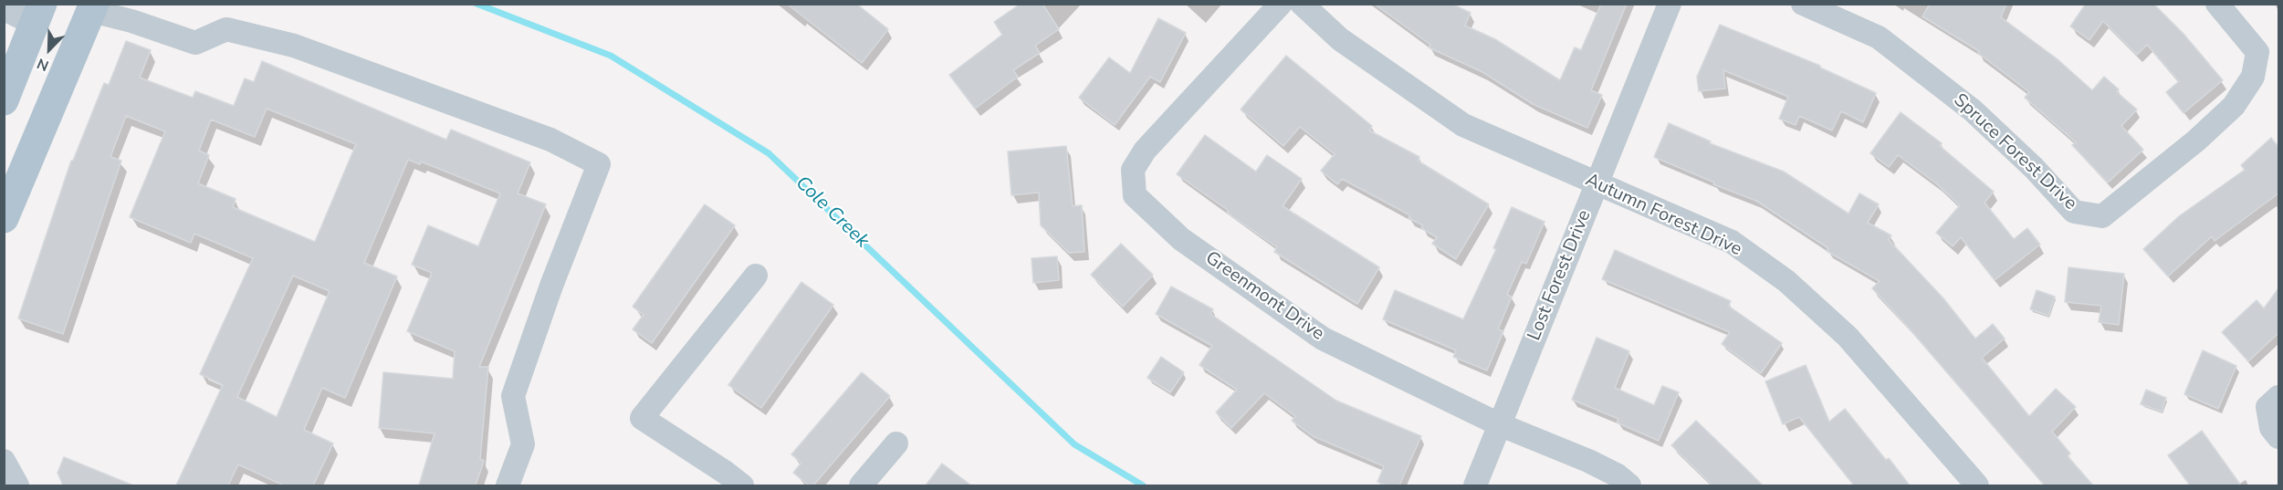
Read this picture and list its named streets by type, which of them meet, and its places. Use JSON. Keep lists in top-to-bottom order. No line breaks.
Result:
{"streets":{"street":["Spruce Forest Drive","Autumn Forest Drive","Lost Forest Drive","Greenmont Drive"]},"crossings":[["Autumn Forest Drive","Lost Forest Drive"],["Lost Forest Drive","Greenmont Drive"]],"water":["Cole Creek"],"north":"bottom left"}
